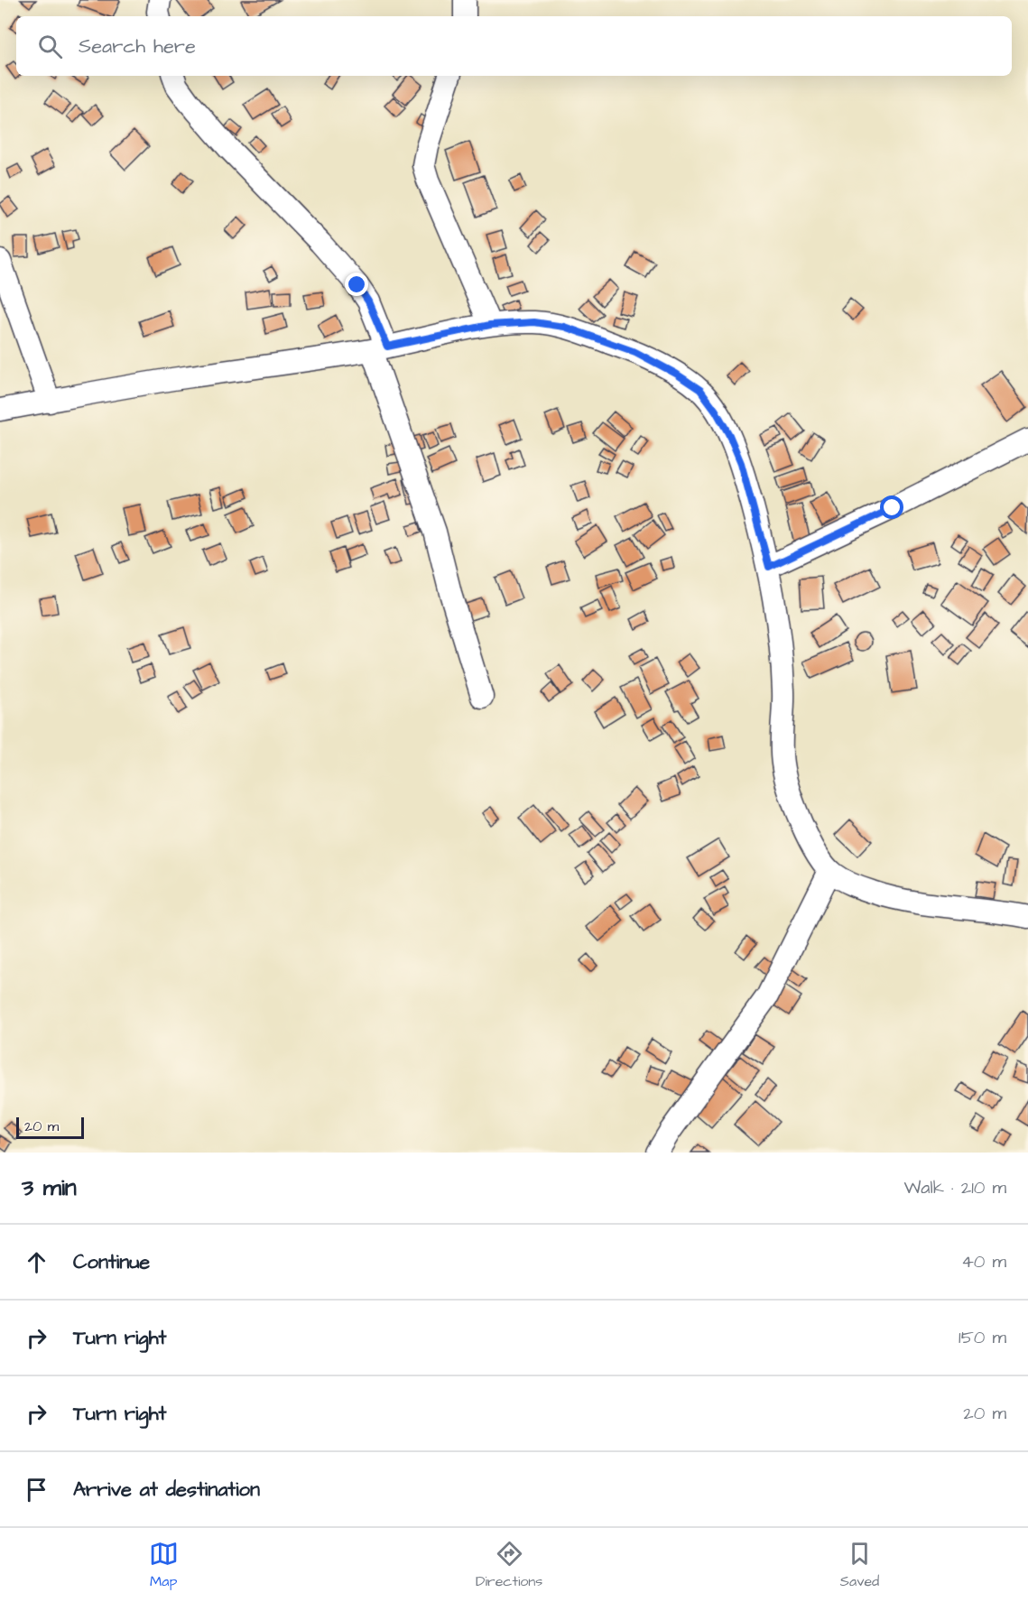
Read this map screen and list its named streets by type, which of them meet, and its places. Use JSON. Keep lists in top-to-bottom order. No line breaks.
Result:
{"scale_bar":"20 m","page":{"search":"Search here","scale":"20 m","heading":["3 min","Walk · 210 m"],"list":[["Continue","40 m"],["Turn right","150 m"],["Turn right","20 m"],"Arrive at destination"],"nav":["Map","Directions","Saved"]}}
